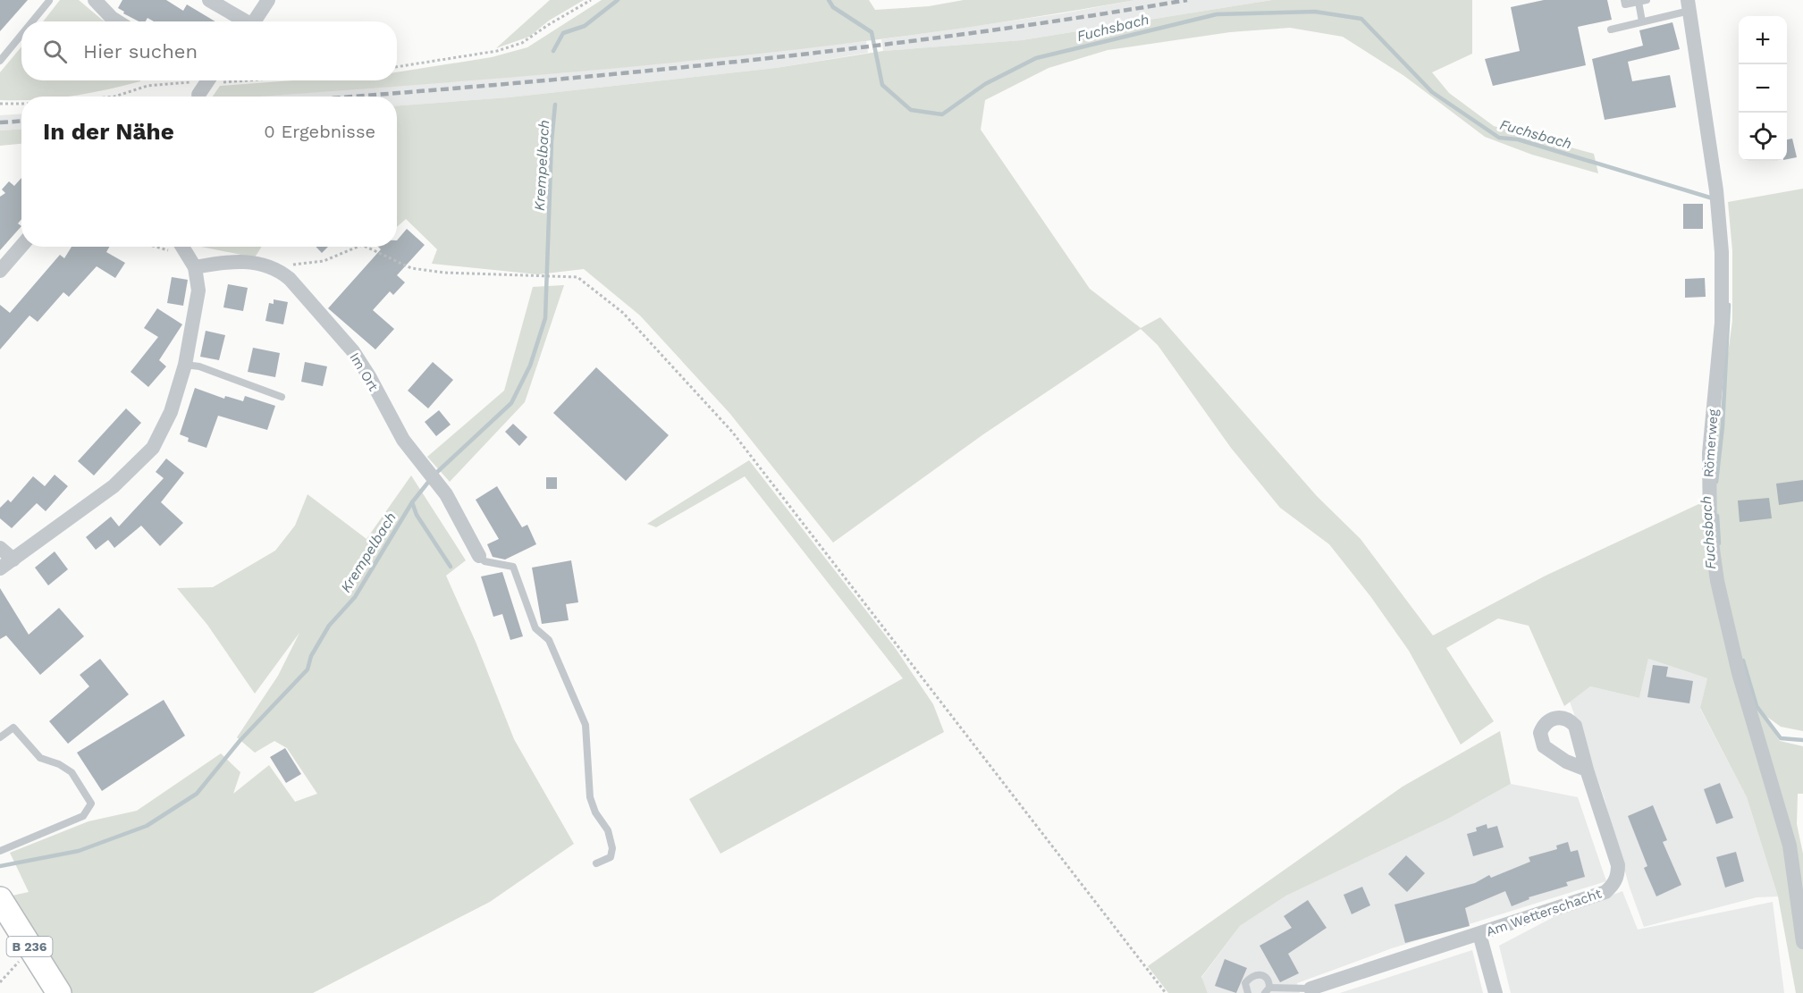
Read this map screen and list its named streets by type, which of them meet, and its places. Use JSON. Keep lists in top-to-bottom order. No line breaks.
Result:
{"streets":{"main road":["B 236"],"street":["Im Ort","Römerweg","Am Wetterschacht"]},"water":["Fuchsbach","Krempelbach"],"page":{"map_buttons":["+","−"],"search":"Hier suchen","heading":["In der Nähe","0 Ergebnisse"]}}
